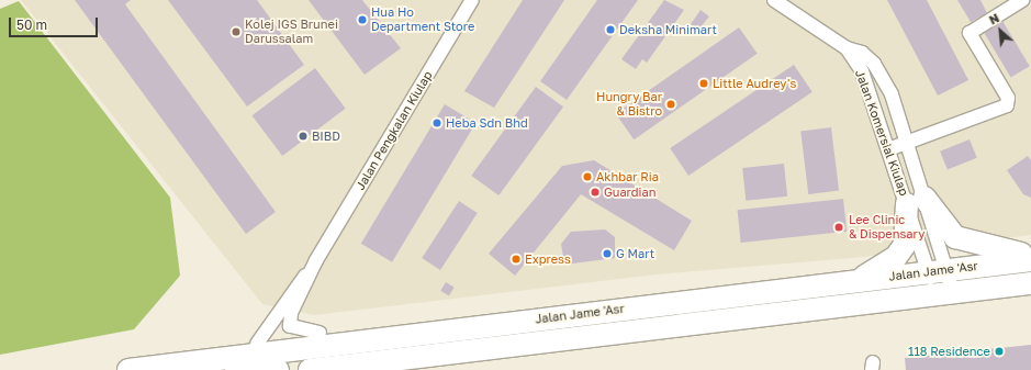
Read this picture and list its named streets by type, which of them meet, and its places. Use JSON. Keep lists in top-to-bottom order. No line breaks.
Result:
{"streets":{"main road":["Jalan Jame 'Asr"],"street":["Jalan Pengkalan Kiulap","Jalan Komersial Kiulap"]},"crossings":[["Jalan Komersial Kiulap","Jalan Jame 'Asr"]],"places":["Hua Ho Department Store","Deksha Minimart","Kolej IGS Brunei Darussalam","Little Audrey's","Hungry Bar & Bistro","Heba Sdn Bhd","BIBD","Akhbar Ria","Guardian","Lee Clinic & Dispensary","G Mart","Express","118 Residence"],"scale_bar":"50 m","north":"top left"}
